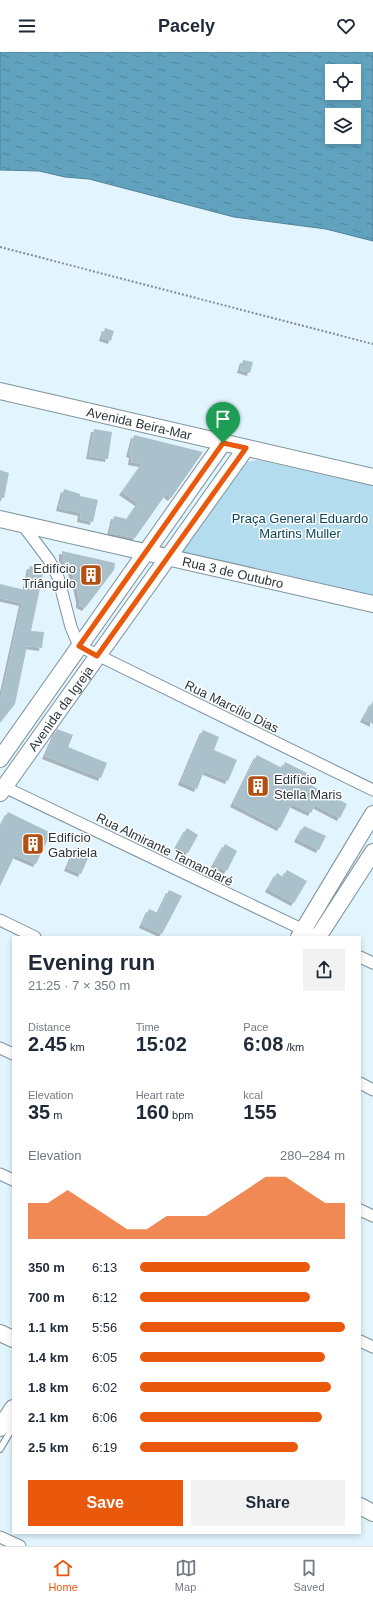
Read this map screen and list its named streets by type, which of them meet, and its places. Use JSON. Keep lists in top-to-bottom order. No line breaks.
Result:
{"streets":{"main road":["Avenida Beira-Mar","Rua 3 de Outubro","Avenida da Igreja"],"street":["Rua Marcílio Dias","Rua Almirante Tamandaré"]},"crossings":[["Avenida Beira-Mar","Avenida da Igreja"],["Rua 3 de Outubro","Avenida da Igreja"],["Rua Marcílio Dias","Avenida da Igreja"],["Avenida da Igreja","Rua Almirante Tamandaré"]],"parks":["Praça General Eduardo Martins Muller"],"places":{"building":["Edifício Triângulo","Edifício Stella Maris","Edifício Gabriela"]},"page":{"header":"Pacely","heading":["Evening run","21:25 · 7 × 350 m"],"stats":[["Distance","2.45 km"],["Time","15:02"],["Pace","6:08 /km"],["Elevation","35 m"],["Heart rate","160 bpm"],["kcal","155"]],"chart":["Elevation","280–284 m"],"list":[{"name":"350 m","note":"6:13"},{"name":"700 m","note":"6:12"},{"name":"1.1 km","note":"5:56"},{"name":"1.4 km","note":"6:05"},{"name":"1.8 km","note":"6:02"},{"name":"2.1 km","note":"6:06"},{"name":"2.5 km","note":"6:19"}],"buttons":["Save","Share"],"tabs":["Home","Map","Saved"]}}
